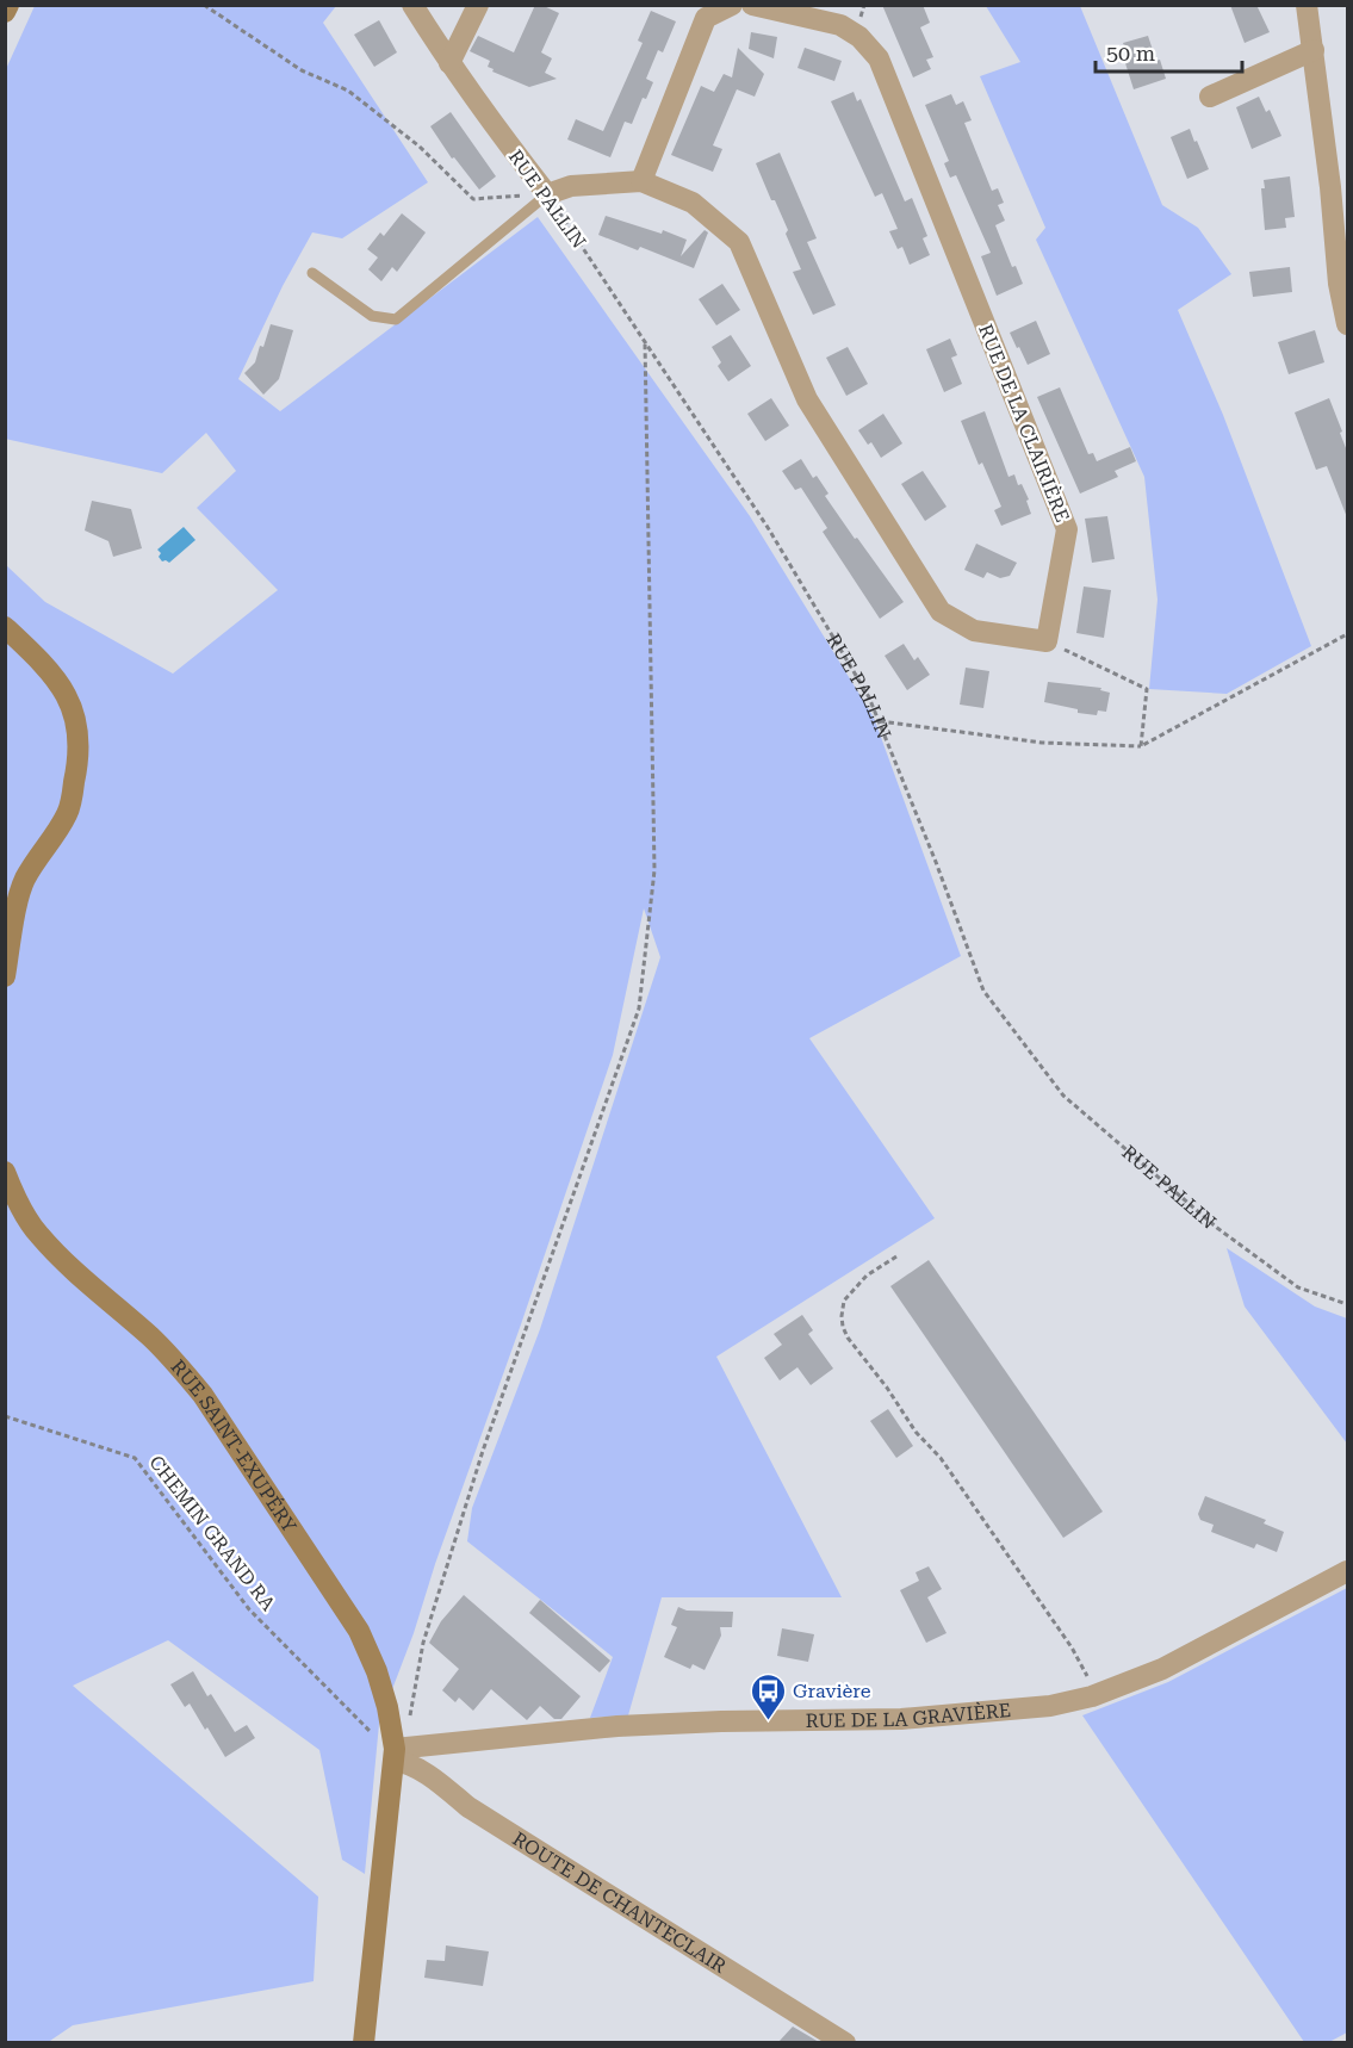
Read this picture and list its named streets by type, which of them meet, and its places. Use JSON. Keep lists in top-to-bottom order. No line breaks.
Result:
{"streets":{"street":["RUE PALLIN","RUE DE LA CLAIRIÈRE","RUE SAINT-EXUPÉRY","RUE DE LA GRAVIÈRE","ROUTE DE CHANTECLAIR"],"path":["CHEMIN GRAND RA"]},"crossings":[["RUE SAINT-EXUPÉRY","CHEMIN GRAND RA"],["RUE SAINT-EXUPÉRY","RUE DE LA GRAVIÈRE"],["RUE SAINT-EXUPÉRY","ROUTE DE CHANTECLAIR"],["CHEMIN GRAND RA","RUE DE LA GRAVIÈRE"],["CHEMIN GRAND RA","ROUTE DE CHANTECLAIR"],["RUE DE LA GRAVIÈRE","ROUTE DE CHANTECLAIR"]],"places":{"bus stop":["Gravière"]},"scale_bar":"50 m"}
